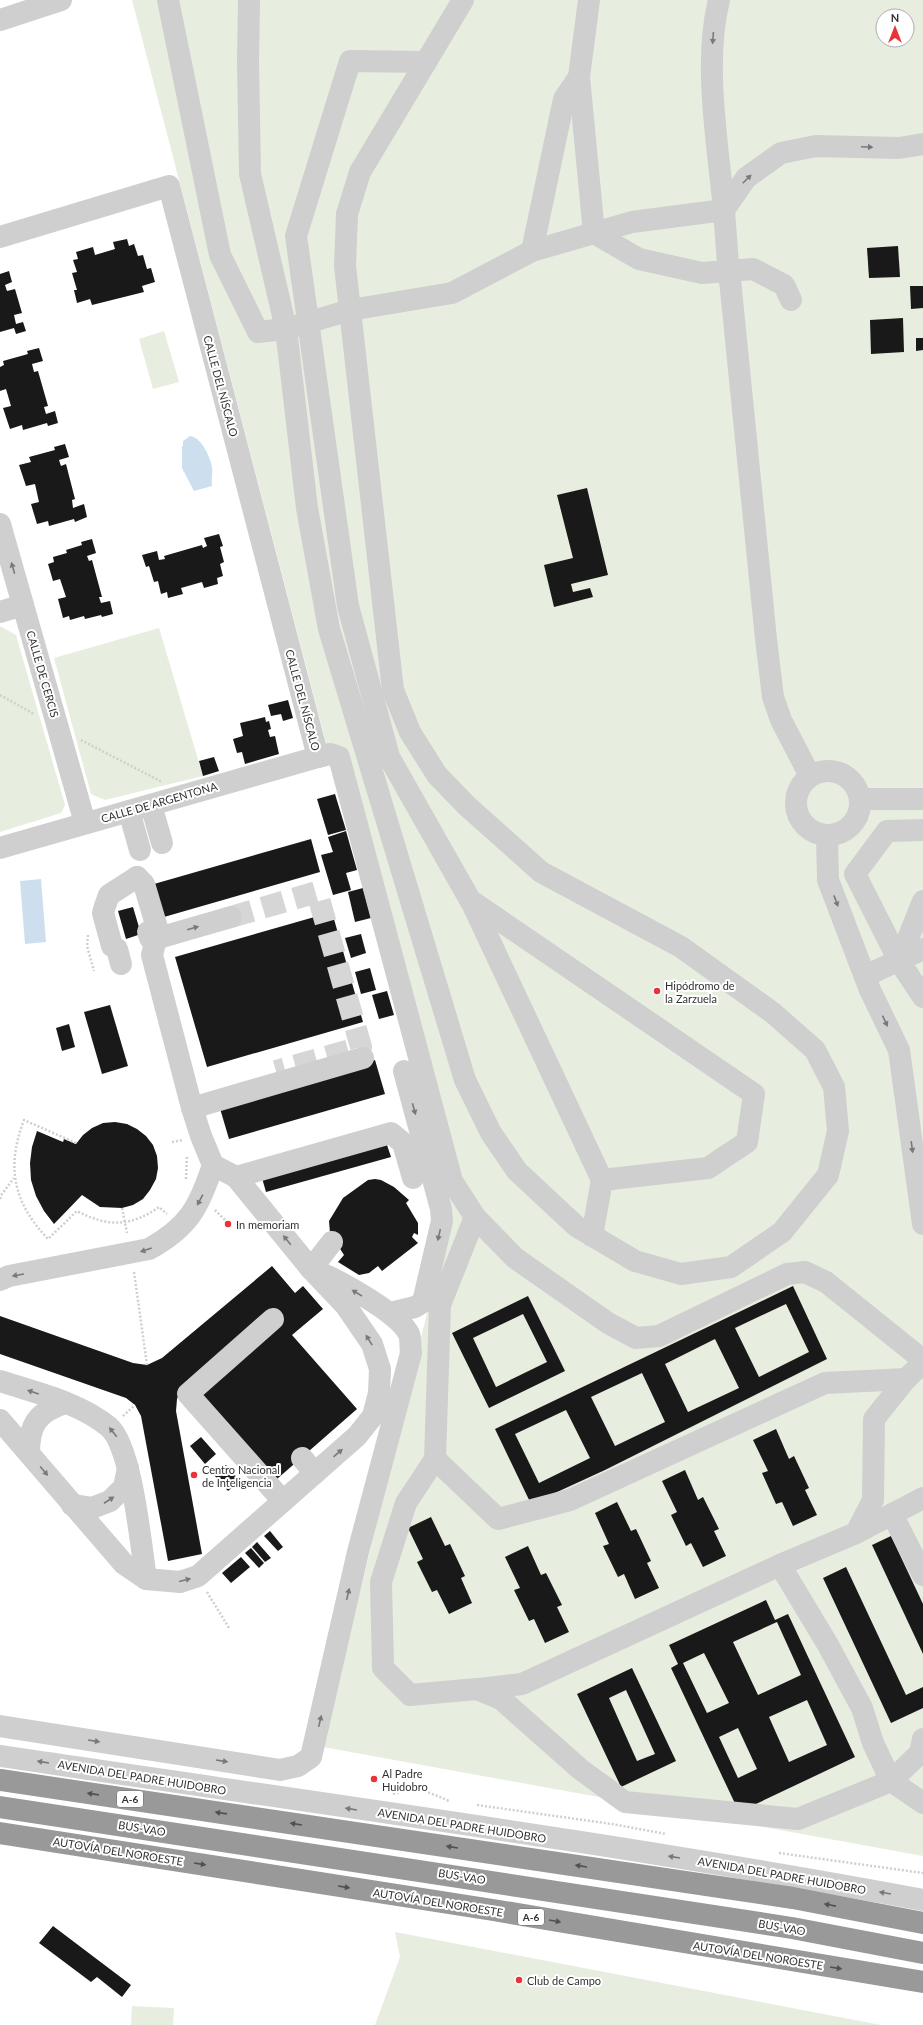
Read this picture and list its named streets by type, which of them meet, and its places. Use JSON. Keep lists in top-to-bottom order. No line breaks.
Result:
{"streets":{"highway":["A-6","BUS-VAO","AUTOVÍA DEL NOROESTE"],"street":["CALLE DEL NÍSCALO","CALLE DE CERCIS","CALLE DE ARGENTONA","AVENIDA DEL PADRE HUIDOBRO"]},"crossings":[["CALLE DEL NÍSCALO","CALLE DE ARGENTONA"],["CALLE DE CERCIS","CALLE DE ARGENTONA"]],"places":["Hipódromo de la Zarzuela","In memoriam","Centro Nacional de Inteligencia","Al Padre Huidobro","Club de Campo"],"north":"top"}
